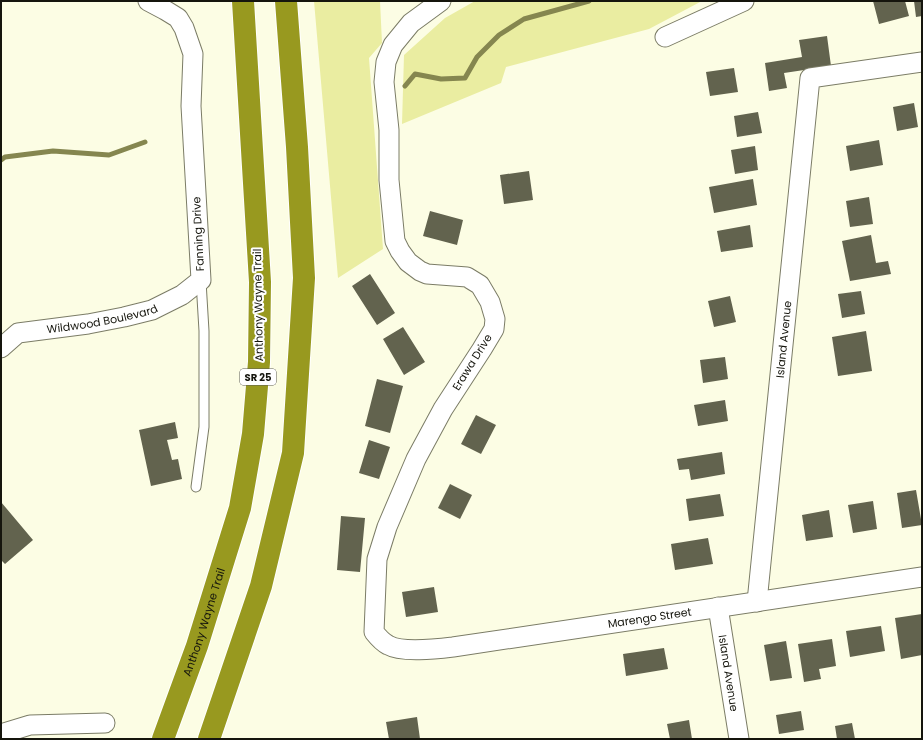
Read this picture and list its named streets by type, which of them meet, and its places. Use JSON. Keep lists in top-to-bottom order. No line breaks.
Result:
{"streets":{"highway":["Anthony Wayne Trail","SR 25"],"street":["Fanning Drive","Wildwood Boulevard","Island Avenue","Erawa Drive","Marengo Street"]},"crossings":[["Fanning Drive","Wildwood Boulevard"],["Island Avenue","Marengo Street"],["Erawa Drive","Marengo Street"]]}
